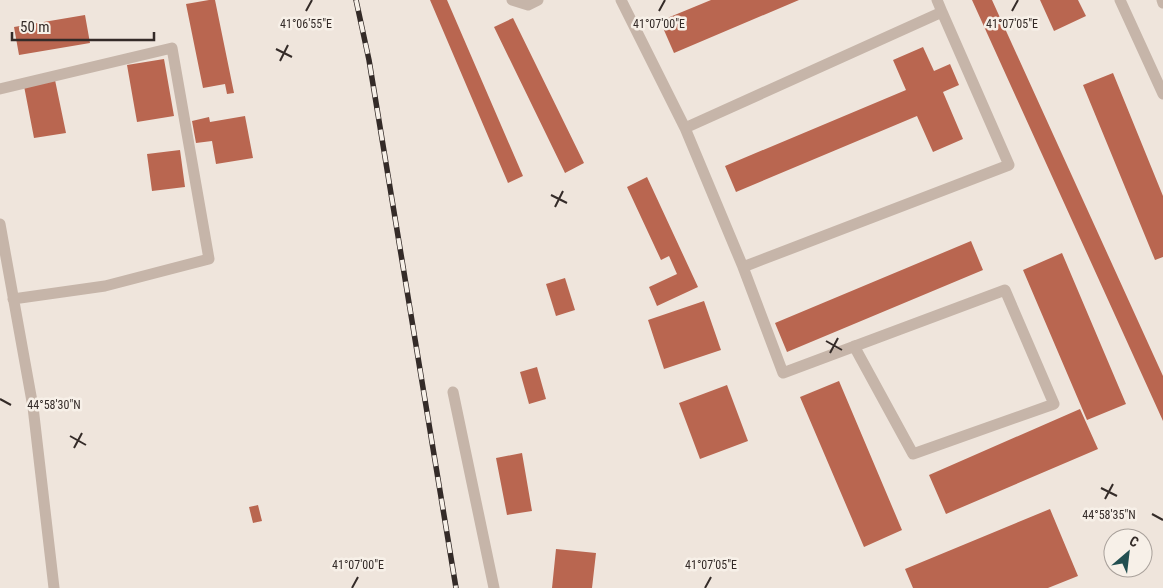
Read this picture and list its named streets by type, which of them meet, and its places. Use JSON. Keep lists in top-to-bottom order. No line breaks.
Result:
{"scale_bar":"50 m","north":"top right","coordinates":["41°06'55\"E","41°07'00\"E","41°07'05\"E","44°58'30\"N","44°58'35\"N"]}
